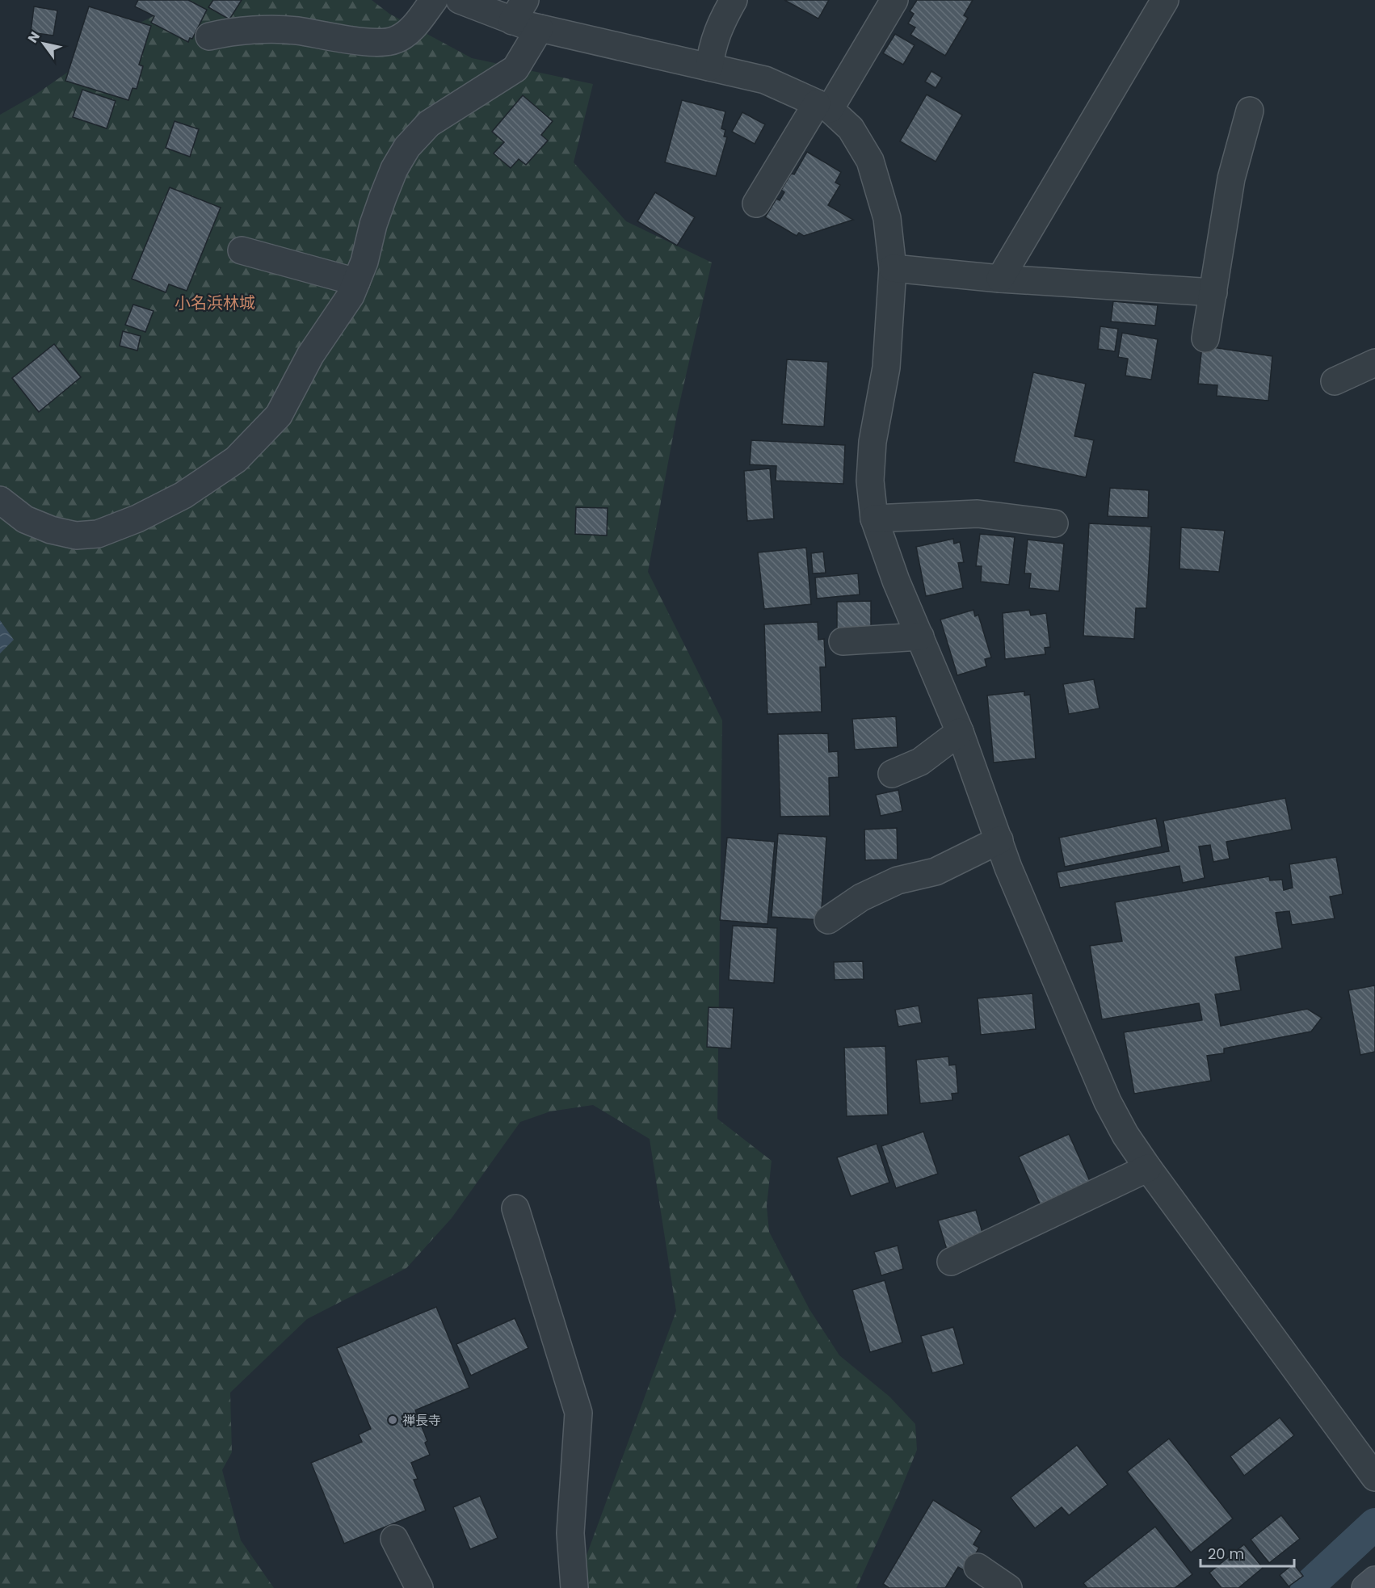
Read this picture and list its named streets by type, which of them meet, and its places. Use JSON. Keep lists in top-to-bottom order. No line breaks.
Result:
{"districts":["小名浜林城"],"places":["禅長寺"],"scale_bar":"20 m","north":"top left"}
